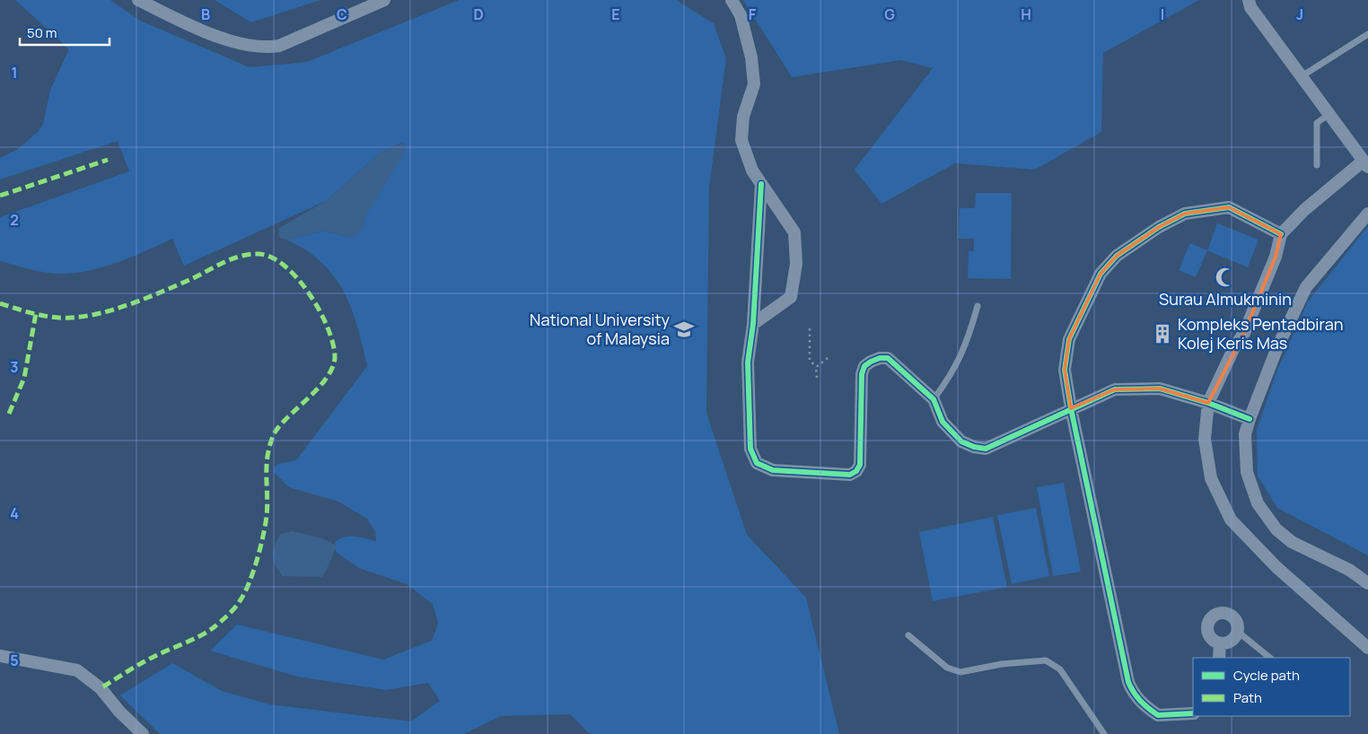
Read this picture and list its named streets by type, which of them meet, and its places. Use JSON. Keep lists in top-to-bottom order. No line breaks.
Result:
{"places":{"mosque":["Surau Almukminin"],"school or university":["National University of Malaysia"],"building":["Kompleks Pentadbiran Kolej Keris Mas"]},"legend":["Cycle path","Path"],"scale_bar":"50 m","grid":{"columns":["B","C","D","E","F","G","H","I","J"],"rows":["1","2","3","4","5"]}}
